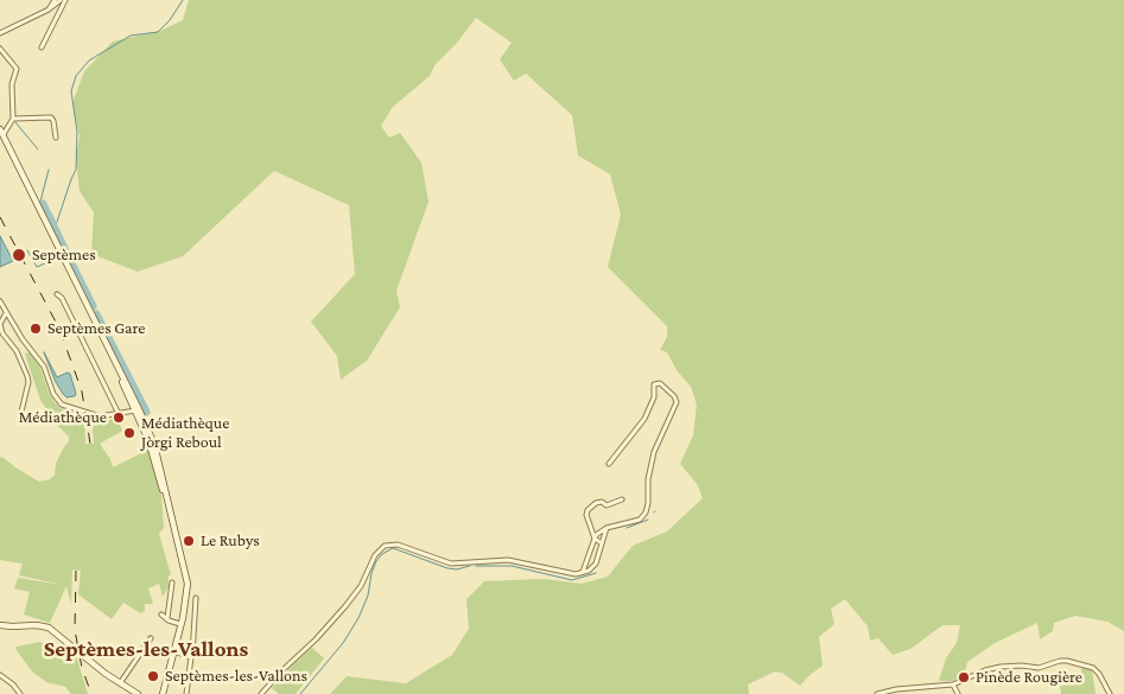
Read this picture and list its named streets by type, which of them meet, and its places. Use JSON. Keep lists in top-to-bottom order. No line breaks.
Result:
{"districts":["Septèmes-les-Vallons"],"places":["Septèmes","Septèmes Gare","Médiathèque","Médiathèque Jòrgi Reboul","Le Rubys","Septèmes-les-Vallons","Pinède Rougière"]}
